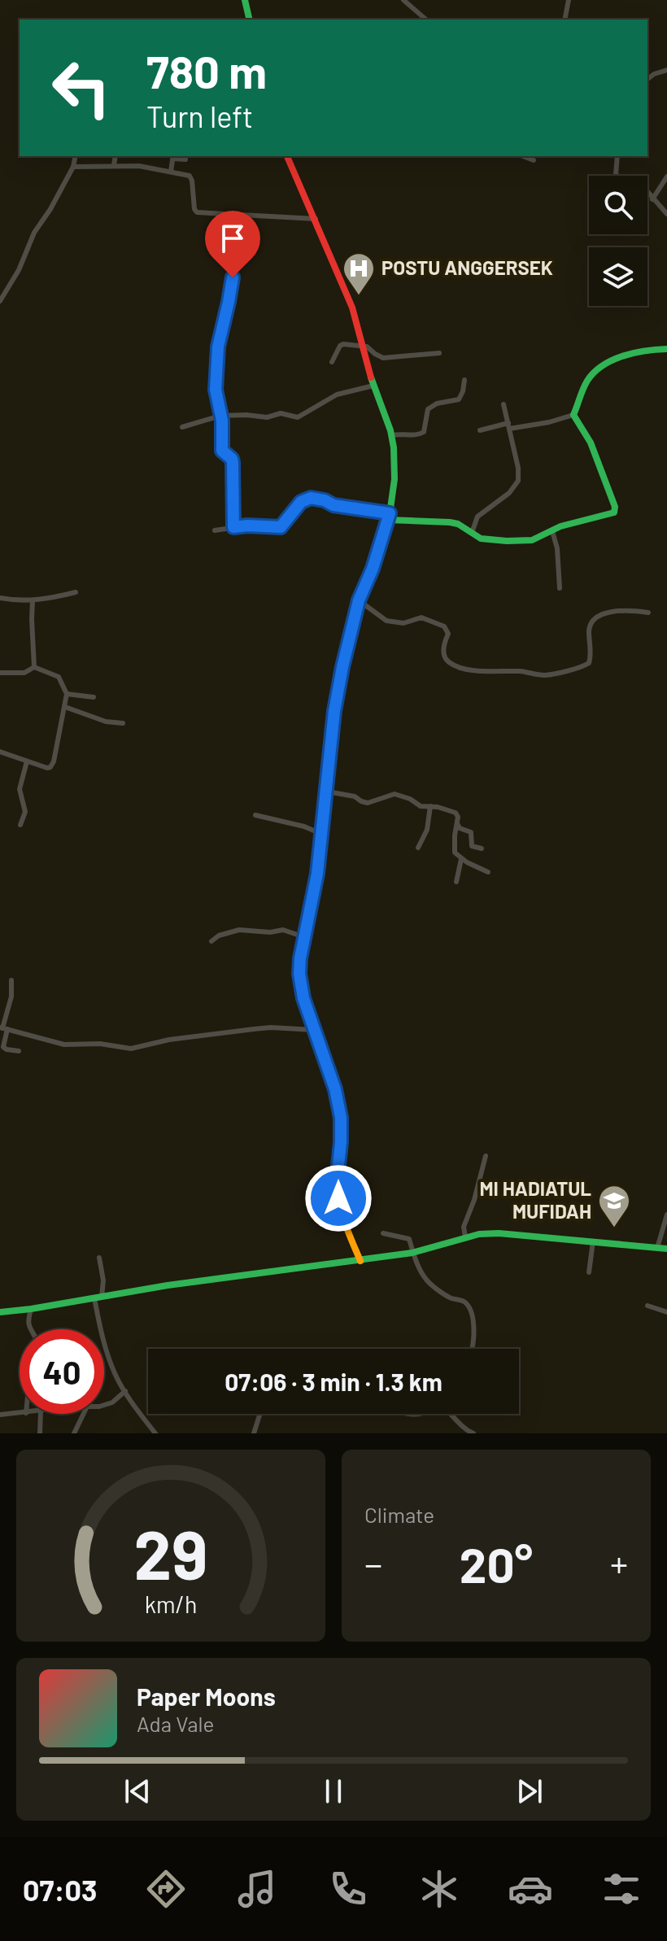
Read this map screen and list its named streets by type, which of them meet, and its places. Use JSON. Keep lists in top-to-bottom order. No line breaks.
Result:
{"places":{"hospital":["POSTU ANGGERSEK"],"school or university":["MI HADIATUL MUFIDAH"]},"page":{"turn":["780 m","Turn left"],"limit":"40","trip":"07:06 · 3 min · 1.3 km","tile":"Climate","heat":["−","20°","+"],"song":["Paper Moons","Ada Vale"],"tabs":"07:03","gauge":["29","km/h"]}}
